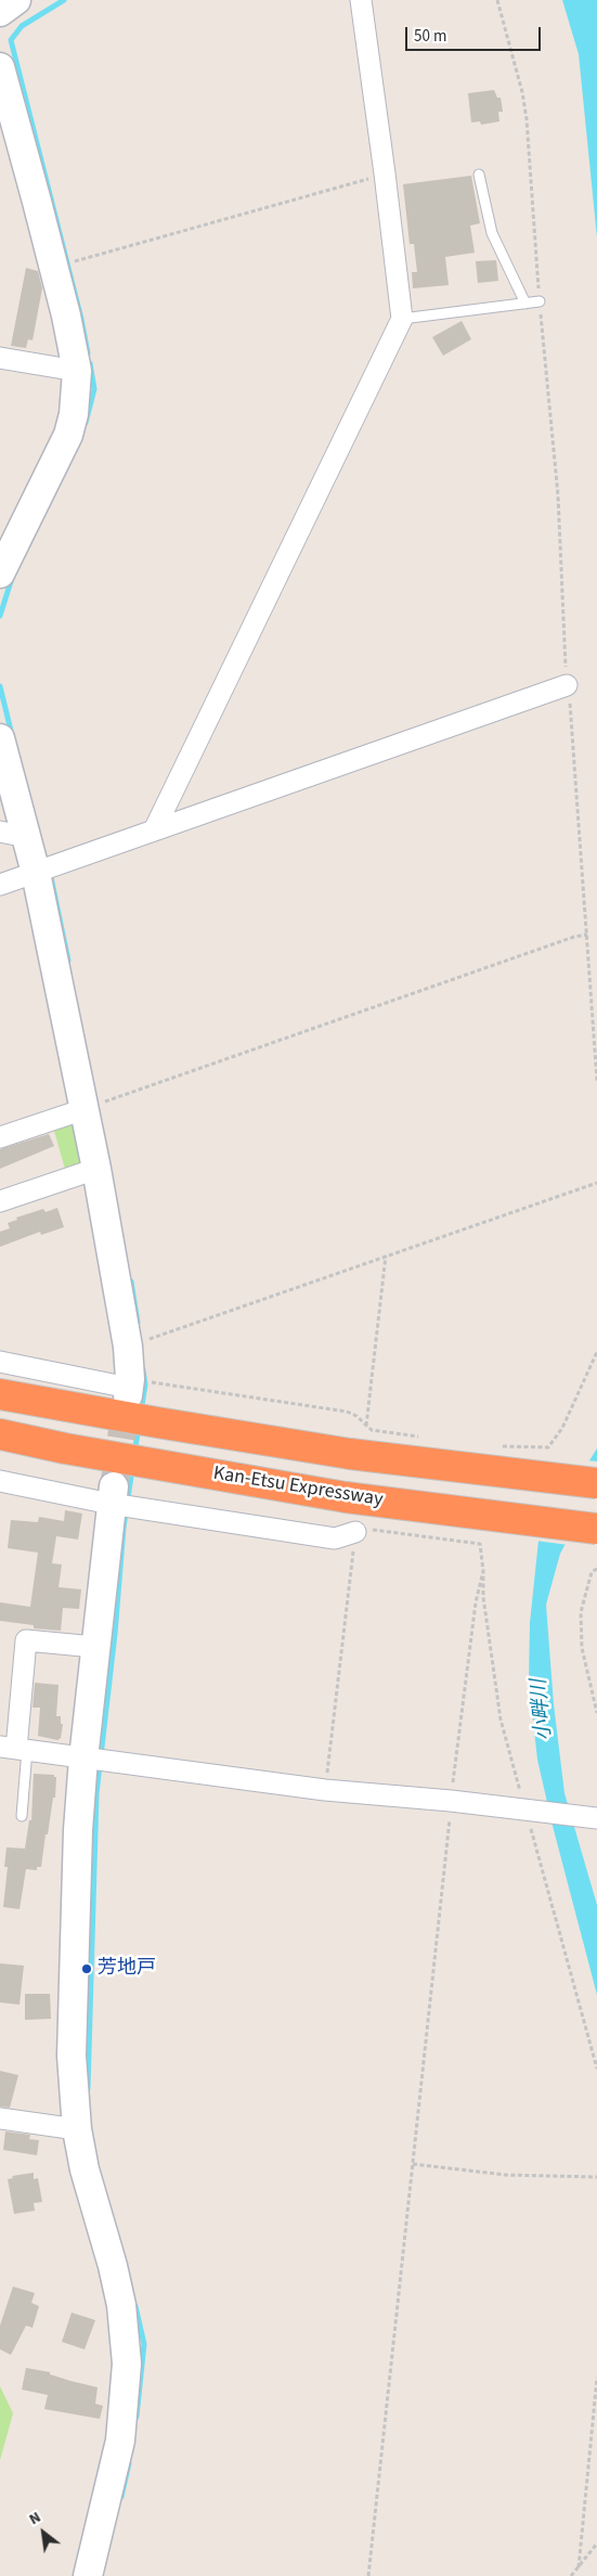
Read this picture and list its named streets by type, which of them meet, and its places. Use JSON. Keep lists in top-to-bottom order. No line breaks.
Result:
{"streets":{"highway":["Kan-Etsu Expressway"]},"water":["小畔川"],"places":["芳地戸"],"scale_bar":"50 m","north":"top left"}
